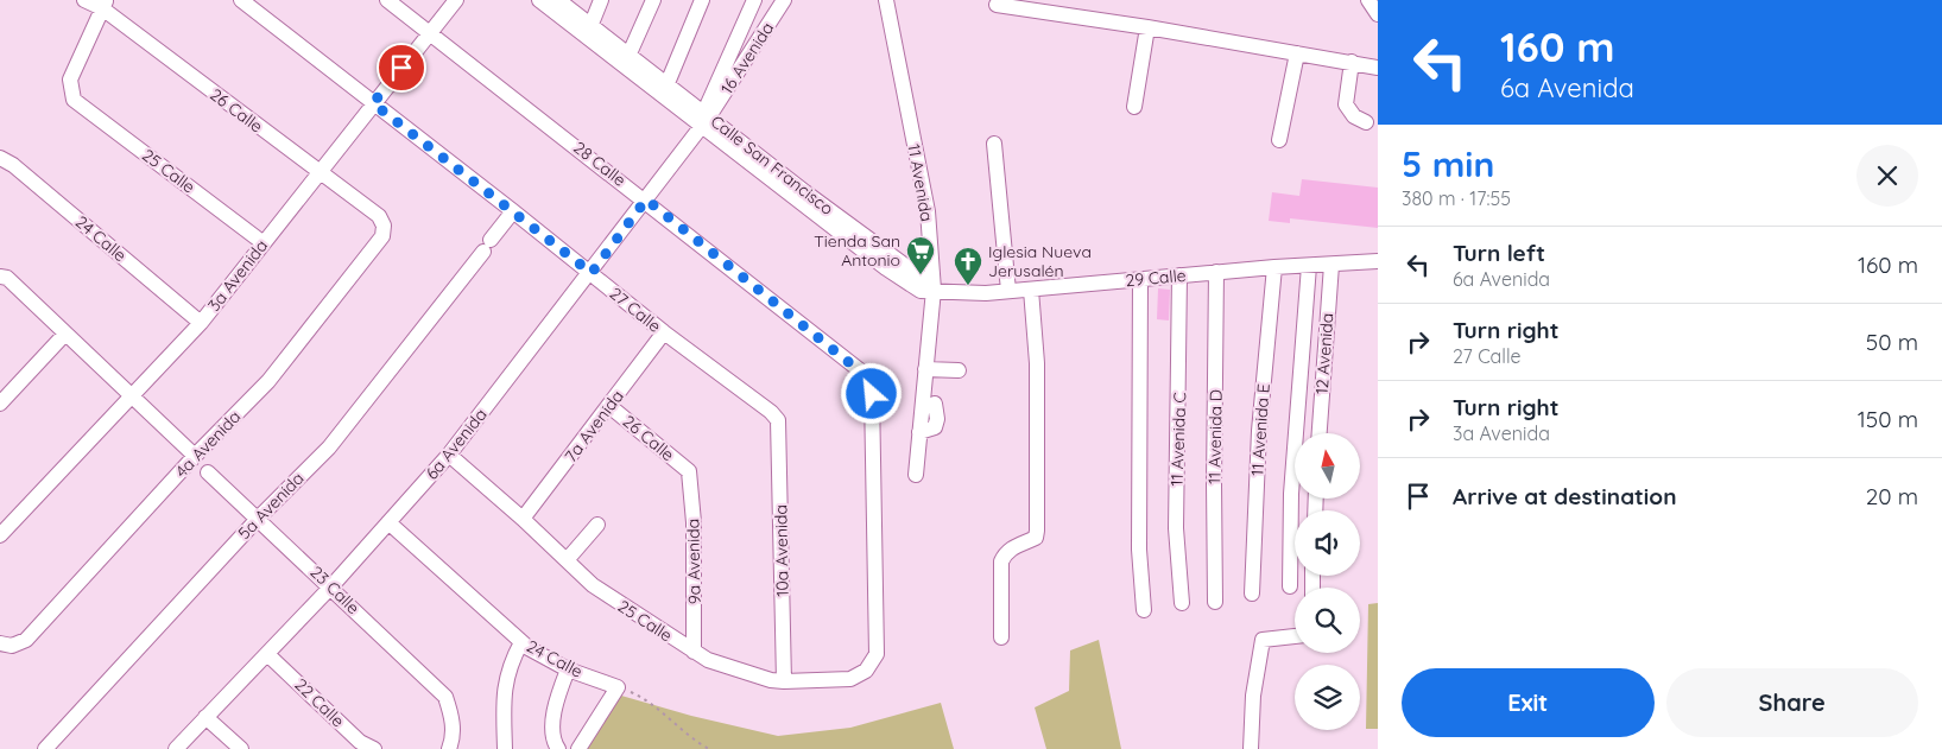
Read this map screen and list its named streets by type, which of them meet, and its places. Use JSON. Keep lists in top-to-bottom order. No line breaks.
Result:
{"streets":{"street":["16 Avenida","26 Calle","28 Calle","Calle San Francisco","25 Calle","11 Avenida","24 Calle","3a Avenida","29 Calle","27 Calle","12 Avenida","7a Avenida","11 Avenida E","11 Avenida D","11 Avenida C","4a Avenida","6a Avenida","5a Avenida","10a Avenida","9a Avenida","23 Calle","22 Calle"]},"crossings":[["16 Avenida","Calle San Francisco"],["16 Avenida","6a Avenida"],["26 Calle","25 Calle"],["26 Calle","3a Avenida"],["26 Calle","7a Avenida"],["26 Calle","4a Avenida"],["26 Calle","9a Avenida"],["28 Calle","25 Calle"],["28 Calle","3a Avenida"],["28 Calle","6a Avenida"],["Calle San Francisco","11 Avenida"],["Calle San Francisco","29 Calle"],["Calle San Francisco","6a Avenida"],["25 Calle","3a Avenida"],["25 Calle","7a Avenida"],["25 Calle","6a Avenida"],["25 Calle","10a Avenida"],["25 Calle","9a Avenida"],["11 Avenida","29 Calle"],["24 Calle","3a Avenida"],["24 Calle","6a Avenida"],["3a Avenida","27 Calle"],["29 Calle","12 Avenida"],["29 Calle","11 Avenida E"],["29 Calle","11 Avenida D"],["29 Calle","11 Avenida C"],["27 Calle","7a Avenida"],["27 Calle","6a Avenida"],["27 Calle","5a Avenida"],["27 Calle","10a Avenida"],["6a Avenida","23 Calle"],["6a Avenida","22 Calle"],["5a Avenida","23 Calle"]],"places":{"supermarket":["Tienda San Antonio"],"church":["Iglesia Nueva Jerusalén"]},"north":"top","page":{"turn":["160 m","6a Avenida"],"heading":["5 min","380 m · 17:55"],"list":[{"name":"Turn left","note":"6a Avenida","value":"160 m"},{"name":"Turn right","note":"27 Calle","value":"50 m"},{"name":"Turn right","note":"3a Avenida","value":"150 m"},{"name":"Arrive at destination","value":"20 m"}],"buttons":["Exit","Share"]}}
